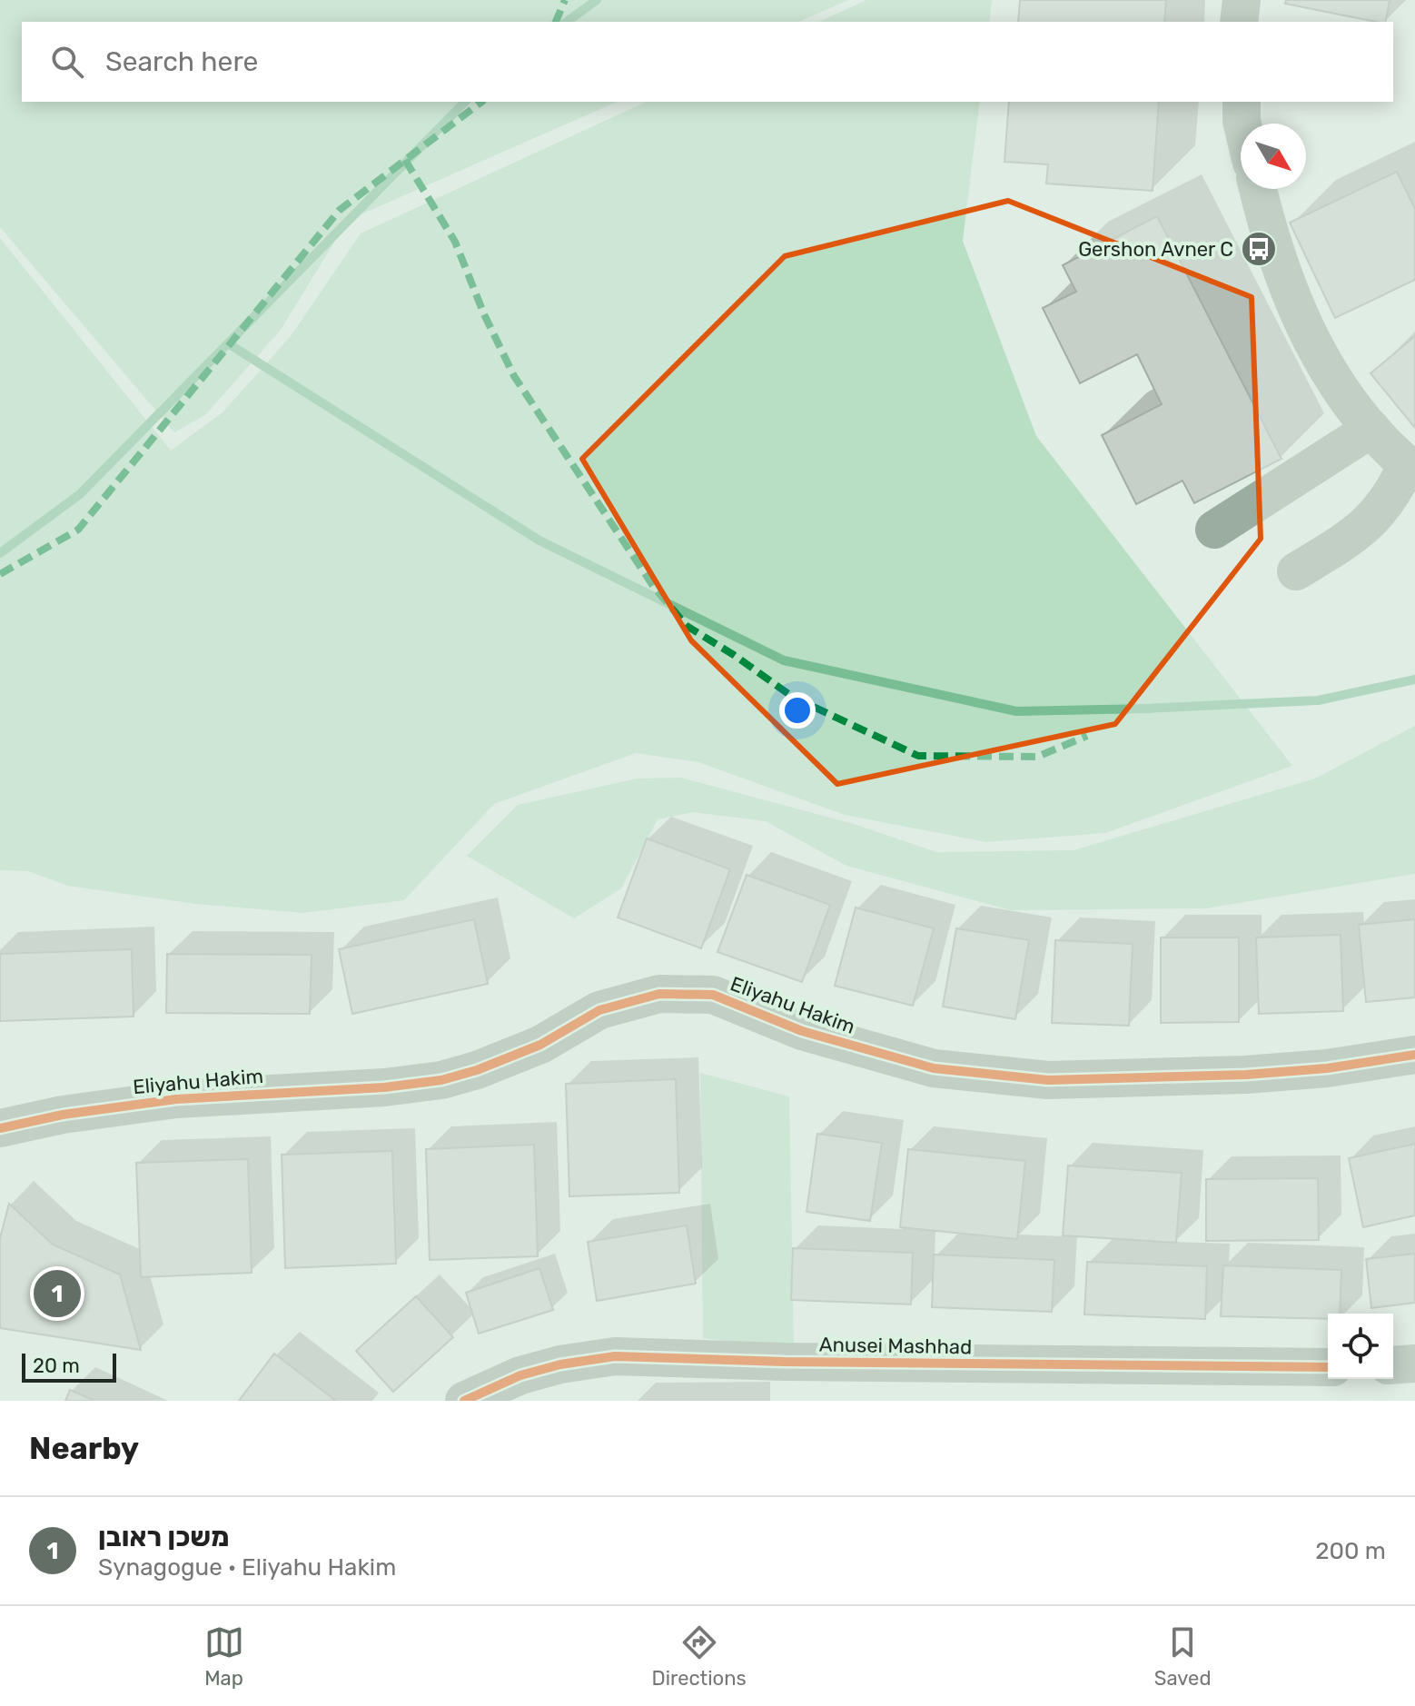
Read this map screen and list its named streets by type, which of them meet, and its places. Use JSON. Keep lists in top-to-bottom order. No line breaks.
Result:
{"streets":{"street":["Eliyahu Hakim","Anusei Mashhad"]},"places":{"bus stop":["Gershon Avner C"]},"scale_bar":"20 m","north":"bottom right","page":{"search":"Search here","pins":"1","scale":"20 m","heading":"Nearby","list":[{"mark":"1","name":"משכן ראובן","note":"Synagogue · Eliyahu Hakim","value":"200 m"}],"nav":["Map","Directions","Saved"]}}
